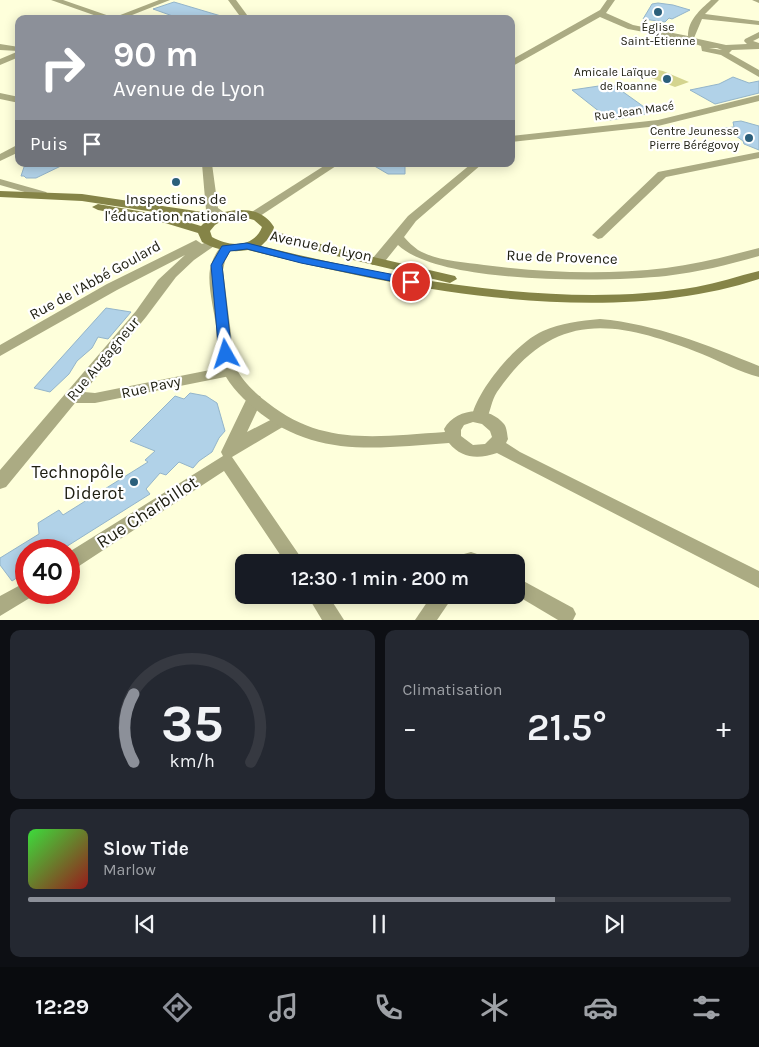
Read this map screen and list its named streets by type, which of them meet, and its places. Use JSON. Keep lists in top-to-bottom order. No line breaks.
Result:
{"streets":{"main road":["Avenue de Lyon"],"street":["Rue Jean Macé","Rue de Provence","Rue de l'Abbé Goulard","Rue Augagneur","Rue Pavy","Rue Charbillot"]},"crossings":[["Rue de l'Abbé Goulard","Rue Augagneur"],["Rue Augagneur","Rue Pavy"]],"places":["Église Saint-Étienne","Amicale Laïque de Roanne","Centre Jeunesse Pierre Bérégovoy","Inspections de l'éducation nationale","Technopôle Diderot"],"page":{"turn":["90 m","Avenue de Lyon"],"then":"Puis","limit":"40","trip":"12:30 · 1 min · 200 m","tile":"Climatisation","heat":["−","21.5°","+"],"song":["Slow Tide","Marlow"],"tabs":"12:29","gauge":["35","km/h"]}}
